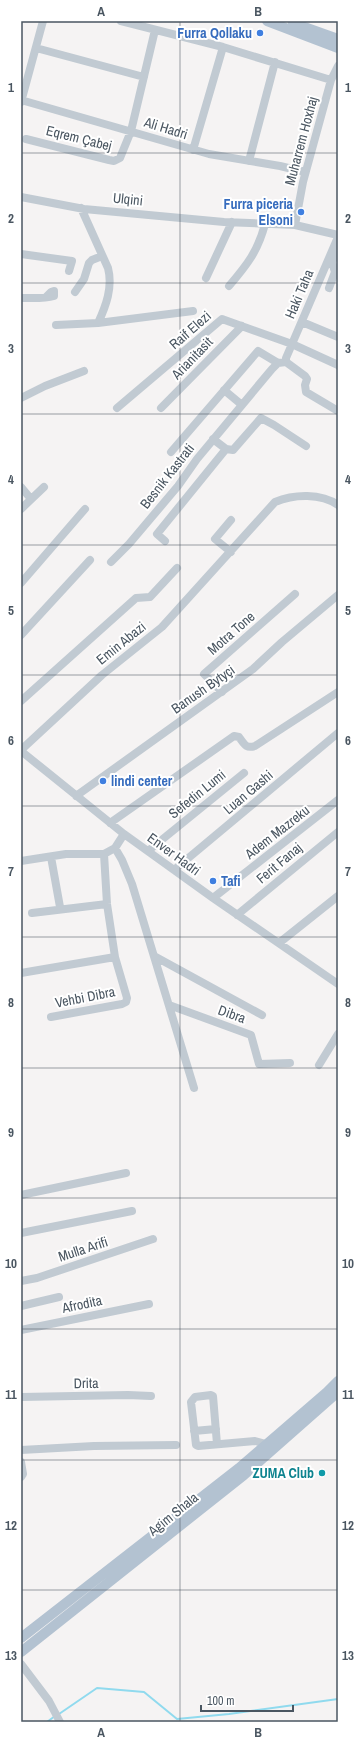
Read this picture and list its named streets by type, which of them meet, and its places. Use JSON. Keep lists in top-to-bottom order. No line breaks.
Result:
{"streets":{"main road":["Agim Shala"],"street":["Ali Hadri","Eqrem Çabej","Muharrem Hoxhaj","Ulqini","Haki Taha","Raif Elezi","Arianitasit","Besnik Kastrati","Motra Tone","Emin Abazi","Banush Bytyçi","Luan Gashi","Sefedin Lumi","Adem Mazreku","Enver Hadri","Ferit Fanaj","Vehbi Dibra","Dibra","Mulla Arifi","Afrodita","Drita"]},"crossings":[["Ali Hadri","Eqrem Çabej"],["Ali Hadri","Muharrem Hoxhaj"],["Muharrem Hoxhaj","Ulqini"],["Ulqini","Haki Taha"],["Haki Taha","Raif Elezi"],["Haki Taha","Besnik Kastrati"],["Raif Elezi","Arianitasit"],["Motra Tone","Banush Bytyçi"],["Emin Abazi","Enver Hadri"],["Banush Bytyçi","Enver Hadri"],["Luan Gashi","Enver Hadri"],["Sefedin Lumi","Enver Hadri"],["Adem Mazreku","Enver Hadri"],["Enver Hadri","Ferit Fanaj"]],"places":["Furra Qollaku","Furra piceria Elsoni","lindi center","Tafi","ZUMA Club"],"scale_bar":"100 m","grid":{"columns":["A","B"],"rows":["1","2","3","4","5","6","7","8","9","10","11","12","13"]}}
